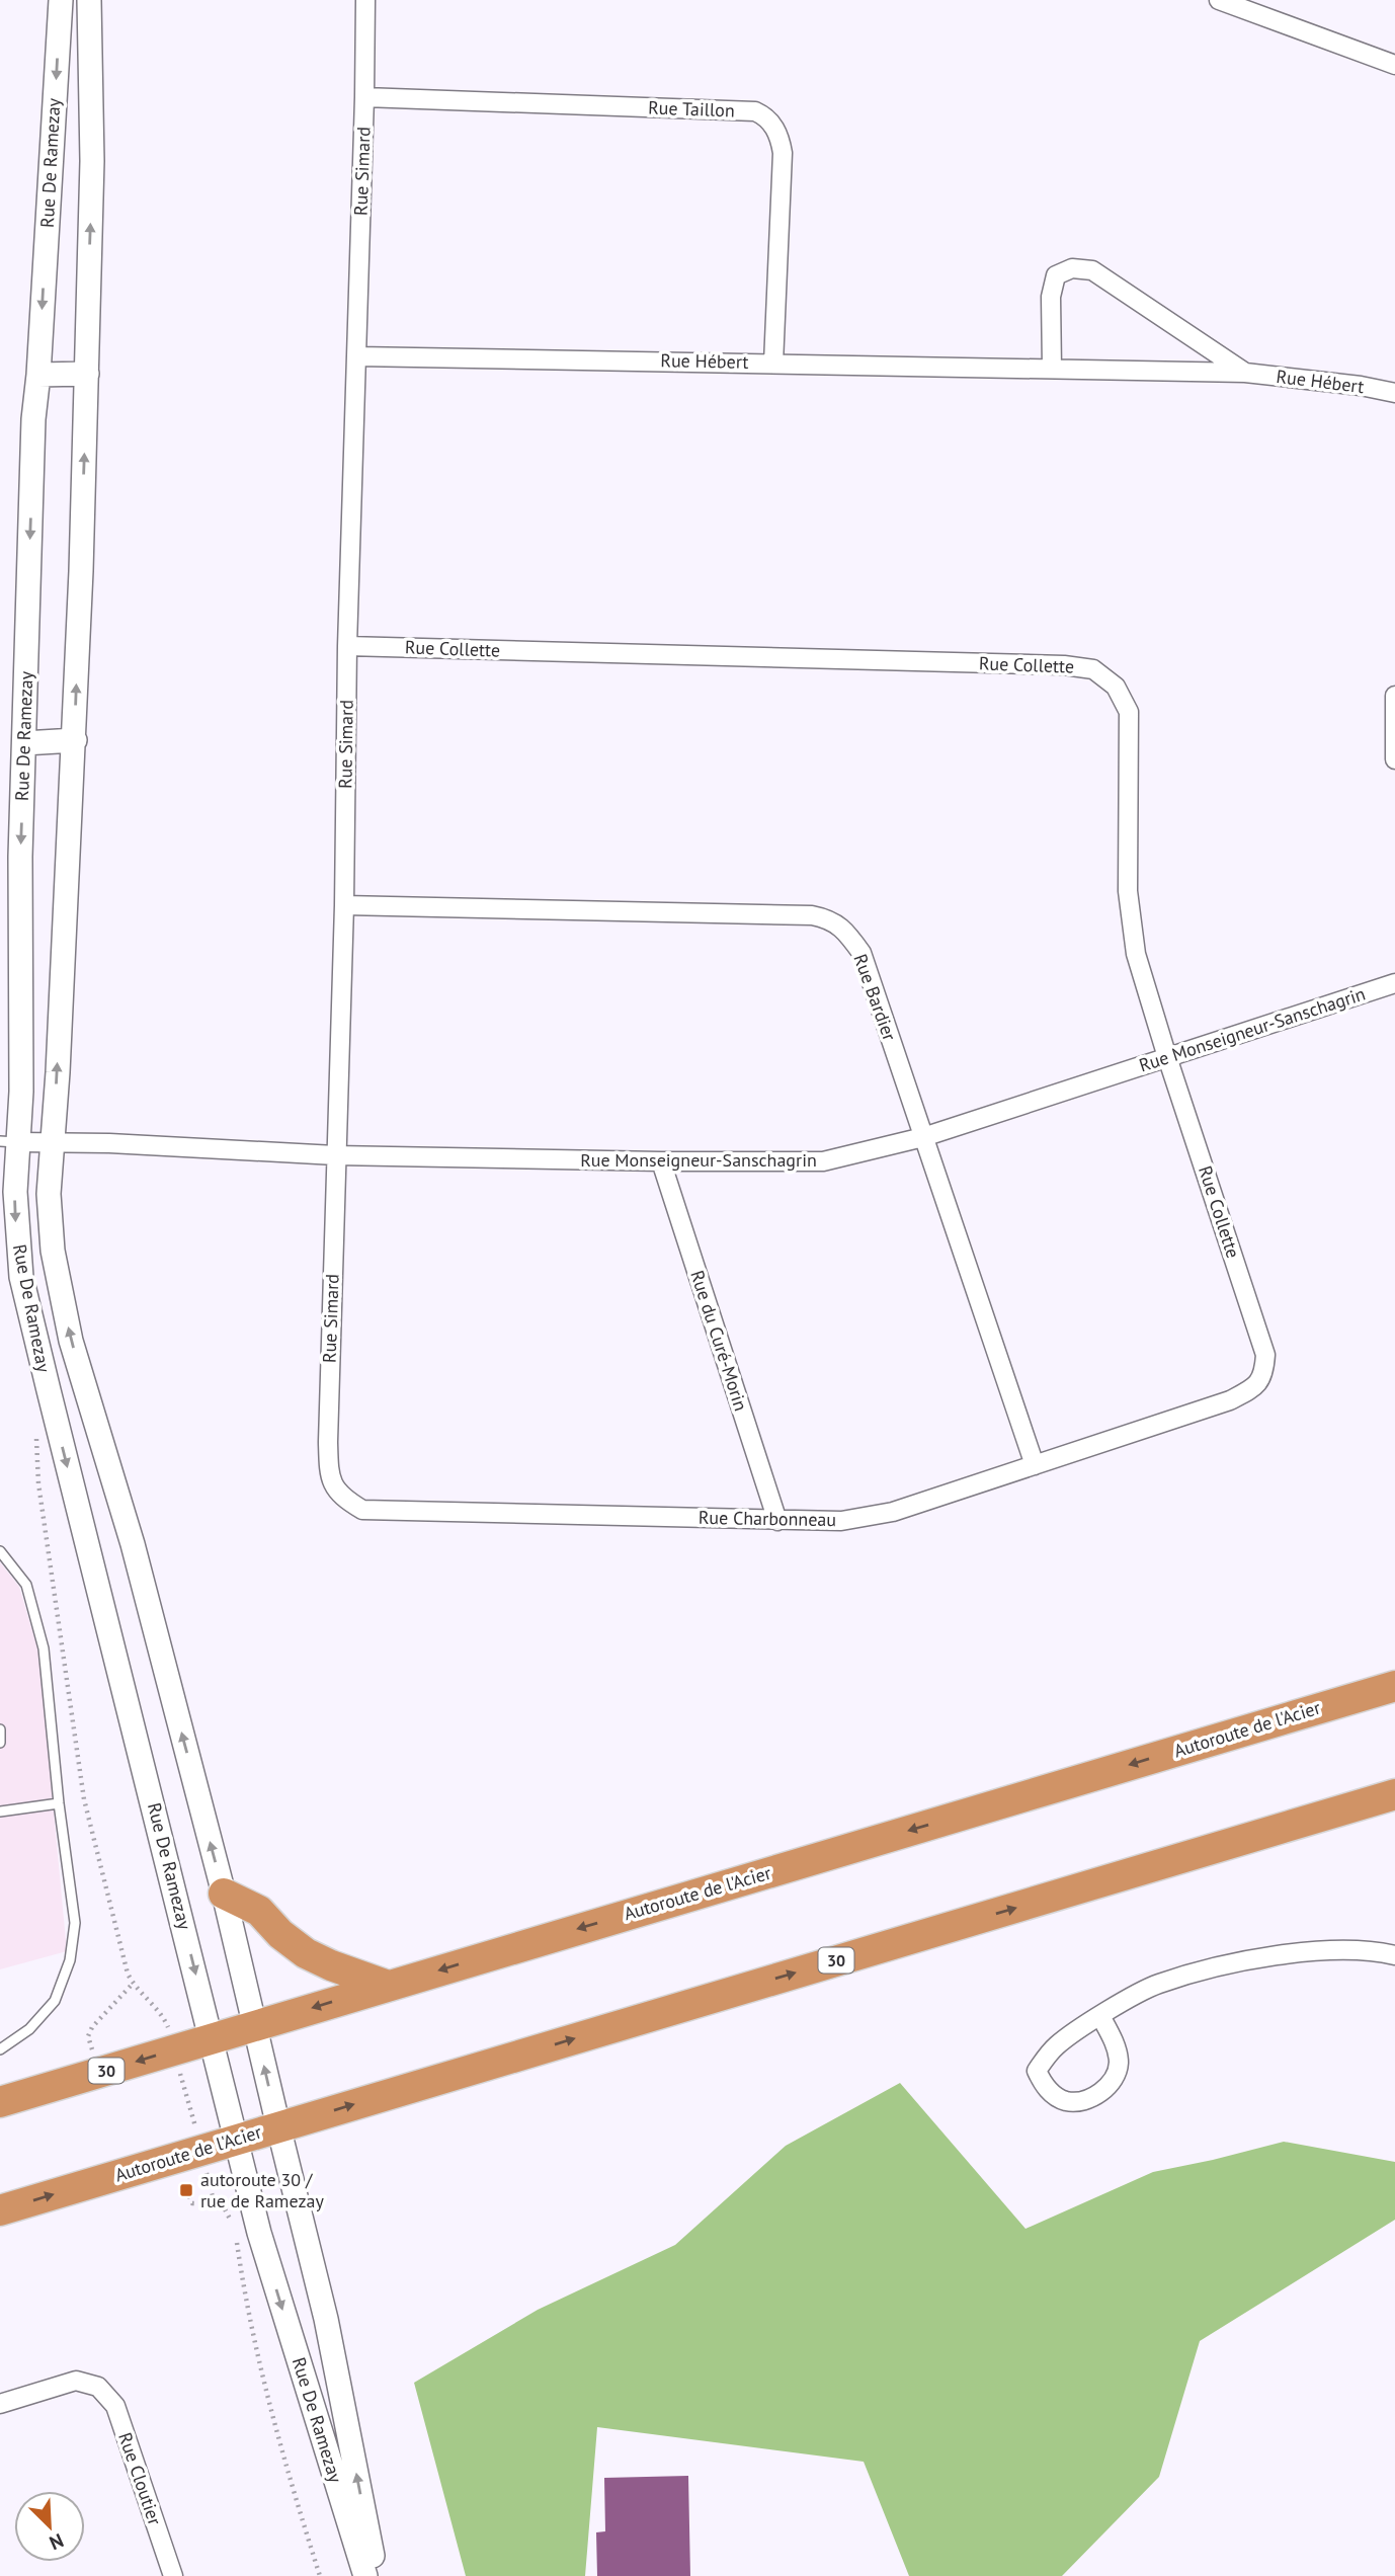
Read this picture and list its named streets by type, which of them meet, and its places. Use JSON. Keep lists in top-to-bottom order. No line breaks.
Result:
{"streets":{"highway":["Autoroute de l'Acier","30"],"street":["Rue Taillon","Rue De Ramezay","Rue Simard","Rue Hébert","Rue Collette","Rue Bardier","Rue Monseigneur-Sanschagrin","Rue du Curé-Morin","Rue Charbonneau","Rue Cloutier"]},"crossings":[["Rue Taillon","Rue Simard"],["Rue Taillon","Rue Hébert"],["Rue De Ramezay","Rue Monseigneur-Sanschagrin"],["Rue De Ramezay","Autoroute de l'Acier"],["Rue Simard","Rue Hébert"],["Rue Simard","Rue Collette"],["Rue Simard","Rue Bardier"],["Rue Simard","Rue Monseigneur-Sanschagrin"],["Rue Simard","Rue Charbonneau"],["Rue Collette","Rue Monseigneur-Sanschagrin"],["Rue Collette","Rue Charbonneau"],["Rue Bardier","Rue Monseigneur-Sanschagrin"],["Rue Bardier","Rue Charbonneau"],["Rue Monseigneur-Sanschagrin","Rue du Curé-Morin"],["Rue du Curé-Morin","Rue Charbonneau"]],"places":{"transit":["autoroute 30 / rue de Ramezay"]},"north":"bottom right"}
